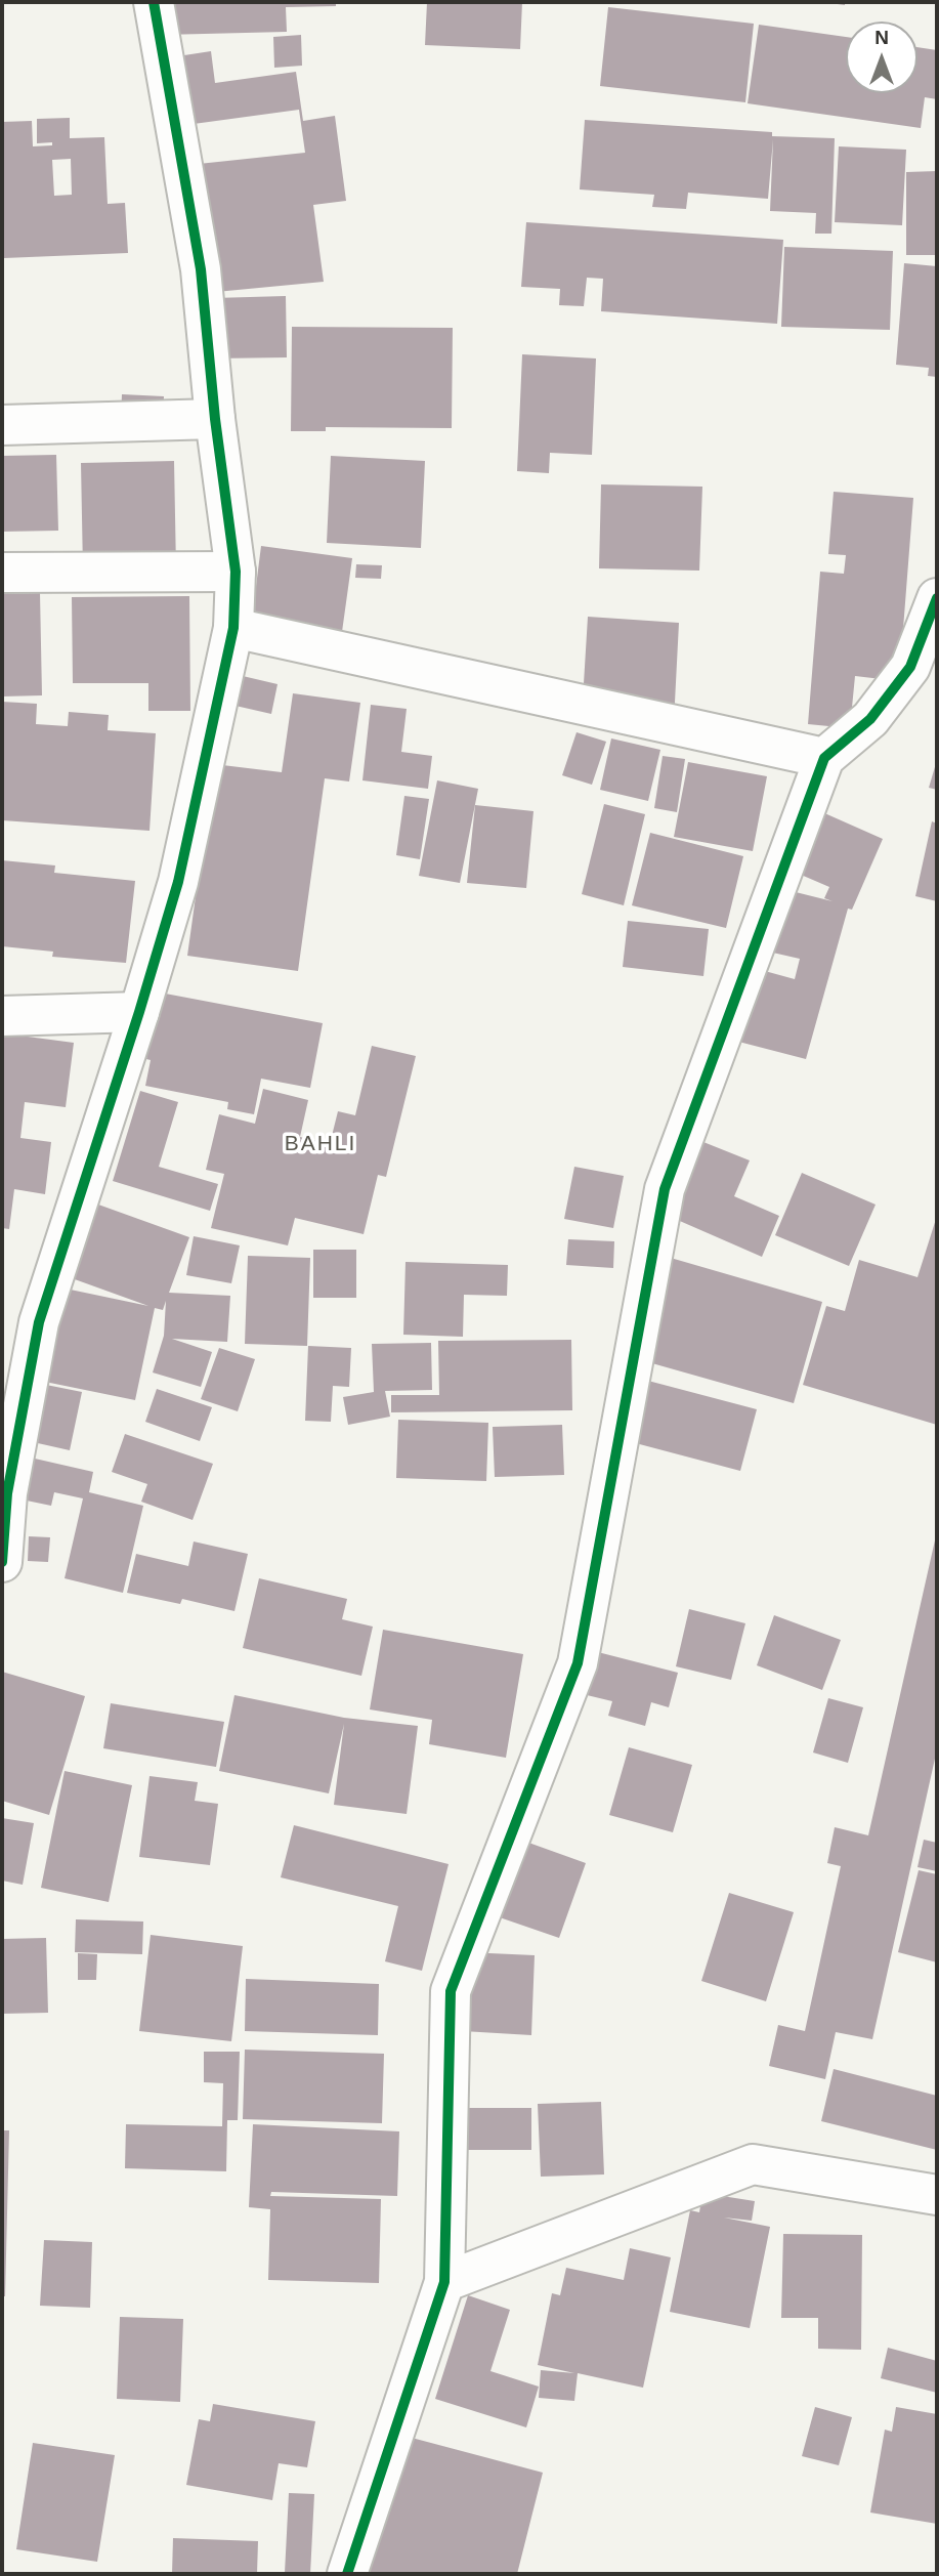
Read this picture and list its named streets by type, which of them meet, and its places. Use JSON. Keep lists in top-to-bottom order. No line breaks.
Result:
{"districts":["BAHLI"],"north":"top"}
